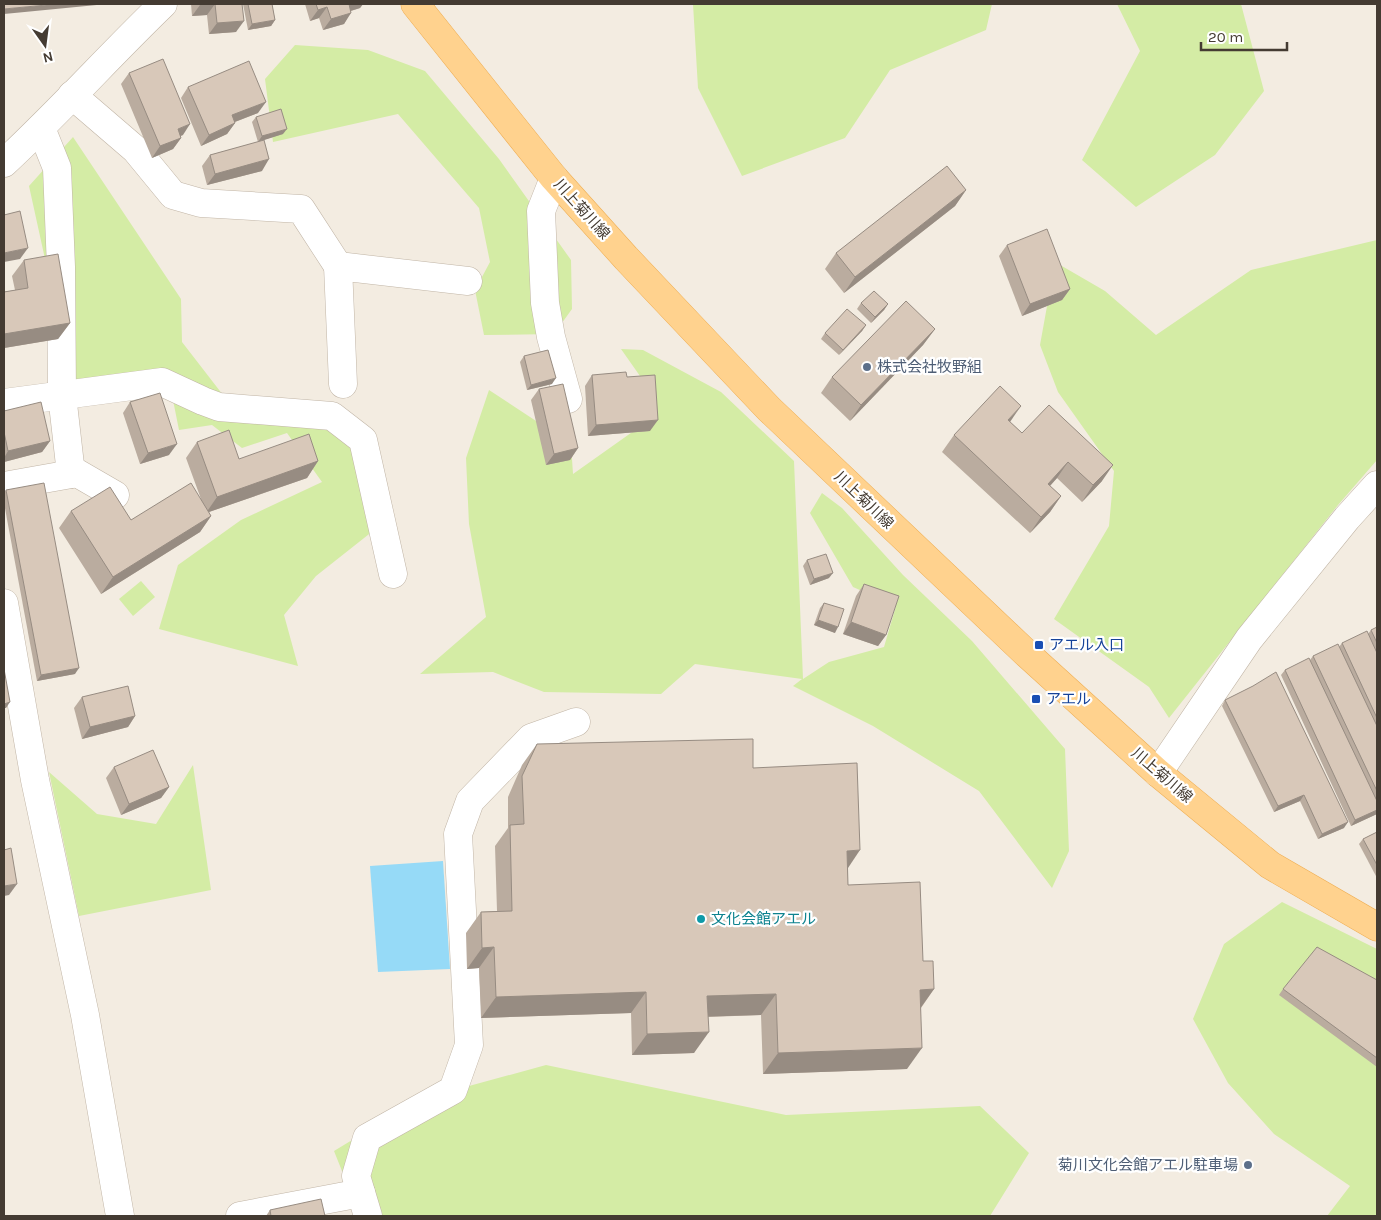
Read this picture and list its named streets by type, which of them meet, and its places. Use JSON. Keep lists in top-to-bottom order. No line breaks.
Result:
{"streets":{"main road":["川上菊川線"]},"places":{"other":["株式会社牧野組","文化会館アエル","菊川文化会館アエル駐車場"],"transit":["アエル入口","アエル"]},"scale_bar":"20 m","north":"bottom"}
